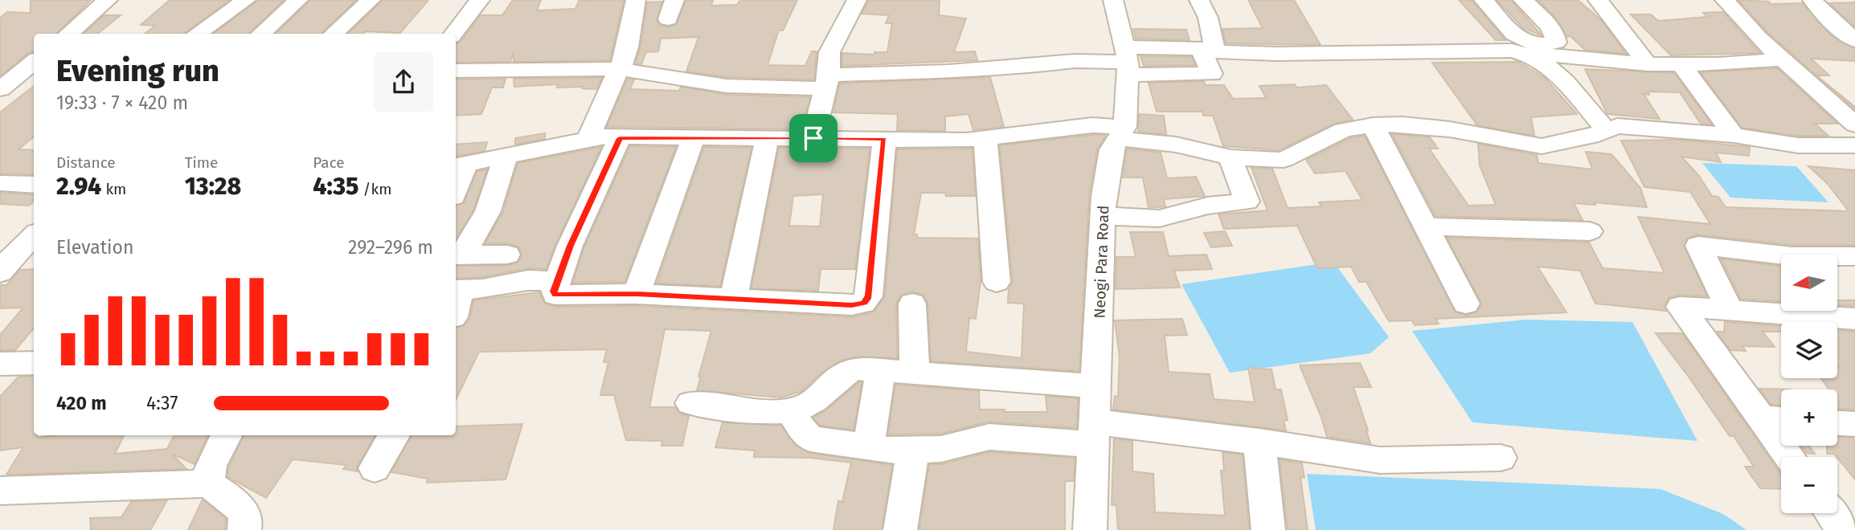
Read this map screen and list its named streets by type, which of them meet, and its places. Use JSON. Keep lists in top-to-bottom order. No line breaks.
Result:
{"streets":{"street":["Neogi Para Road"]},"north":"left","page":{"heading":["Evening run","19:33 · 7 × 420 m"],"stats":[["Distance","2.94 km"],["Time","13:28"],["Pace","4:35 /km"]],"chart":["Elevation","292–296 m"],"map_buttons":["+","−"],"list":[{"name":"420 m","note":"4:37"}]}}
